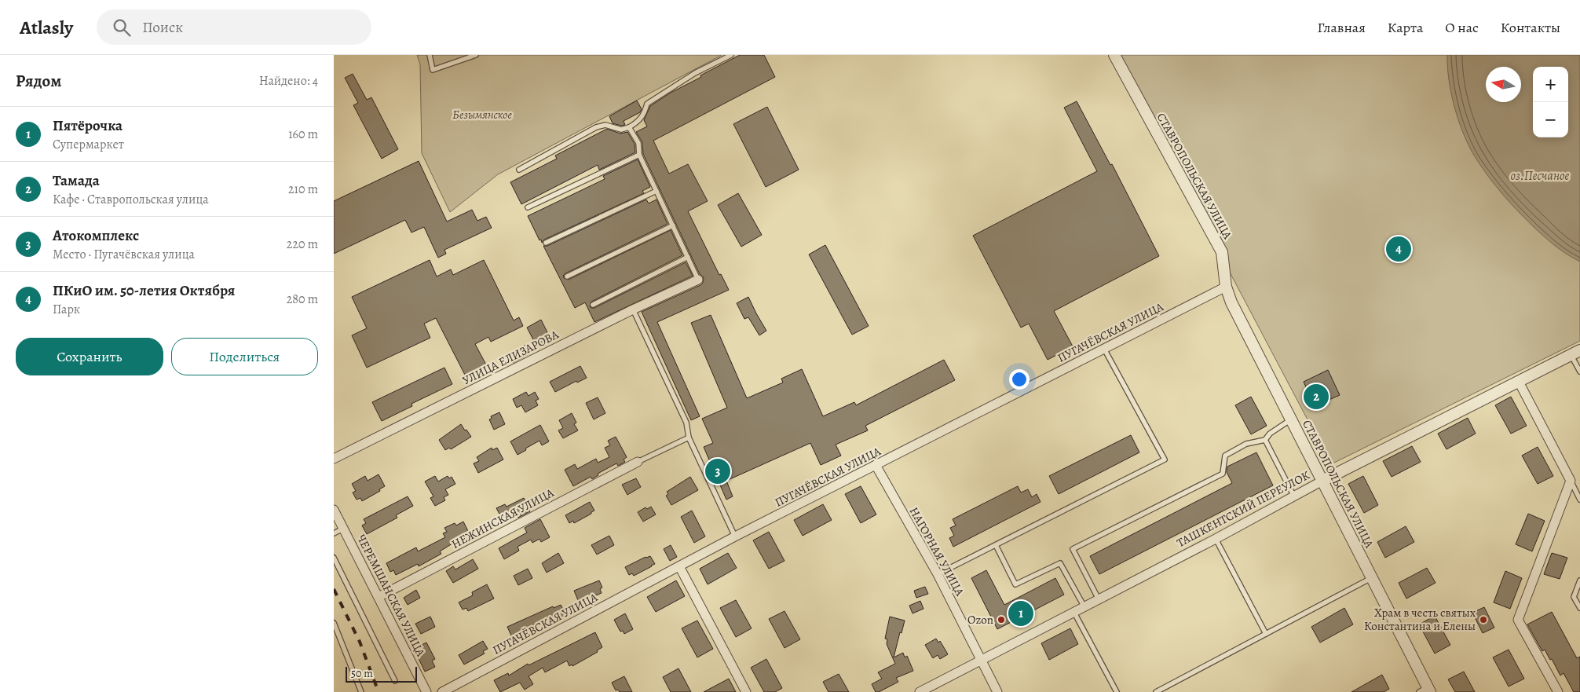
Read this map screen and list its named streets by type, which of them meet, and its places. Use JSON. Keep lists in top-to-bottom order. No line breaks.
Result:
{"streets":{"street":["СТАВРОПОЛЬСКАЯ УЛИЦА","ПУГАЧЁВСКАЯ УЛИЦА","УЛИЦА ЕЛИЗАРОВА","ТАШКЕНТСКИЙ ПЕРЕУЛОК","НЕЖИНСКАЯ УЛИЦА","НАГОРНАЯ УЛИЦА","ЧЕРЕМШАНСКАЯ УЛИЦА"]},"crossings":[["СТАВРОПОЛЬСКАЯ УЛИЦА","ПУГАЧЁВСКАЯ УЛИЦА"],["СТАВРОПОЛЬСКАЯ УЛИЦА","ТАШКЕНТСКИЙ ПЕРЕУЛОК"],["ПУГАЧЁВСКАЯ УЛИЦА","НАГОРНАЯ УЛИЦА"],["ТАШКЕНТСКИЙ ПЕРЕУЛОК","НАГОРНАЯ УЛИЦА"],["НЕЖИНСКАЯ УЛИЦА","ЧЕРЕМШАНСКАЯ УЛИЦА"]],"water":["оз.Песчаное"],"parks":["Безымянское"],"places":["Ozon","Храм в честь святых Константина и Елены"],"scale_bar":"50 m","north":"left","page":{"header":"Atlasly","search":"Поиск","nav":["Главная","Карта","О нас","Контакты"],"heading":["Рядом","Найдено: 4"],"map_buttons":["+","−"],"list":[{"mark":"1","name":"Пятёрочка","note":"Супермаркет","value":"160 m"},{"mark":"2","name":"Тамада","note":"Кафе · Ставропольская улица","value":"210 m"},{"mark":"3","name":"Атокомплекс","note":"Место · Пугачёвская улица","value":"220 m"},{"mark":"4","name":"ПКиО им. 50-летия Октября","note":"Парк","value":"280 m"}],"pins":["4","2","3","1"],"buttons":["Сохранить","Поделиться"],"scale":"50 m"}}
